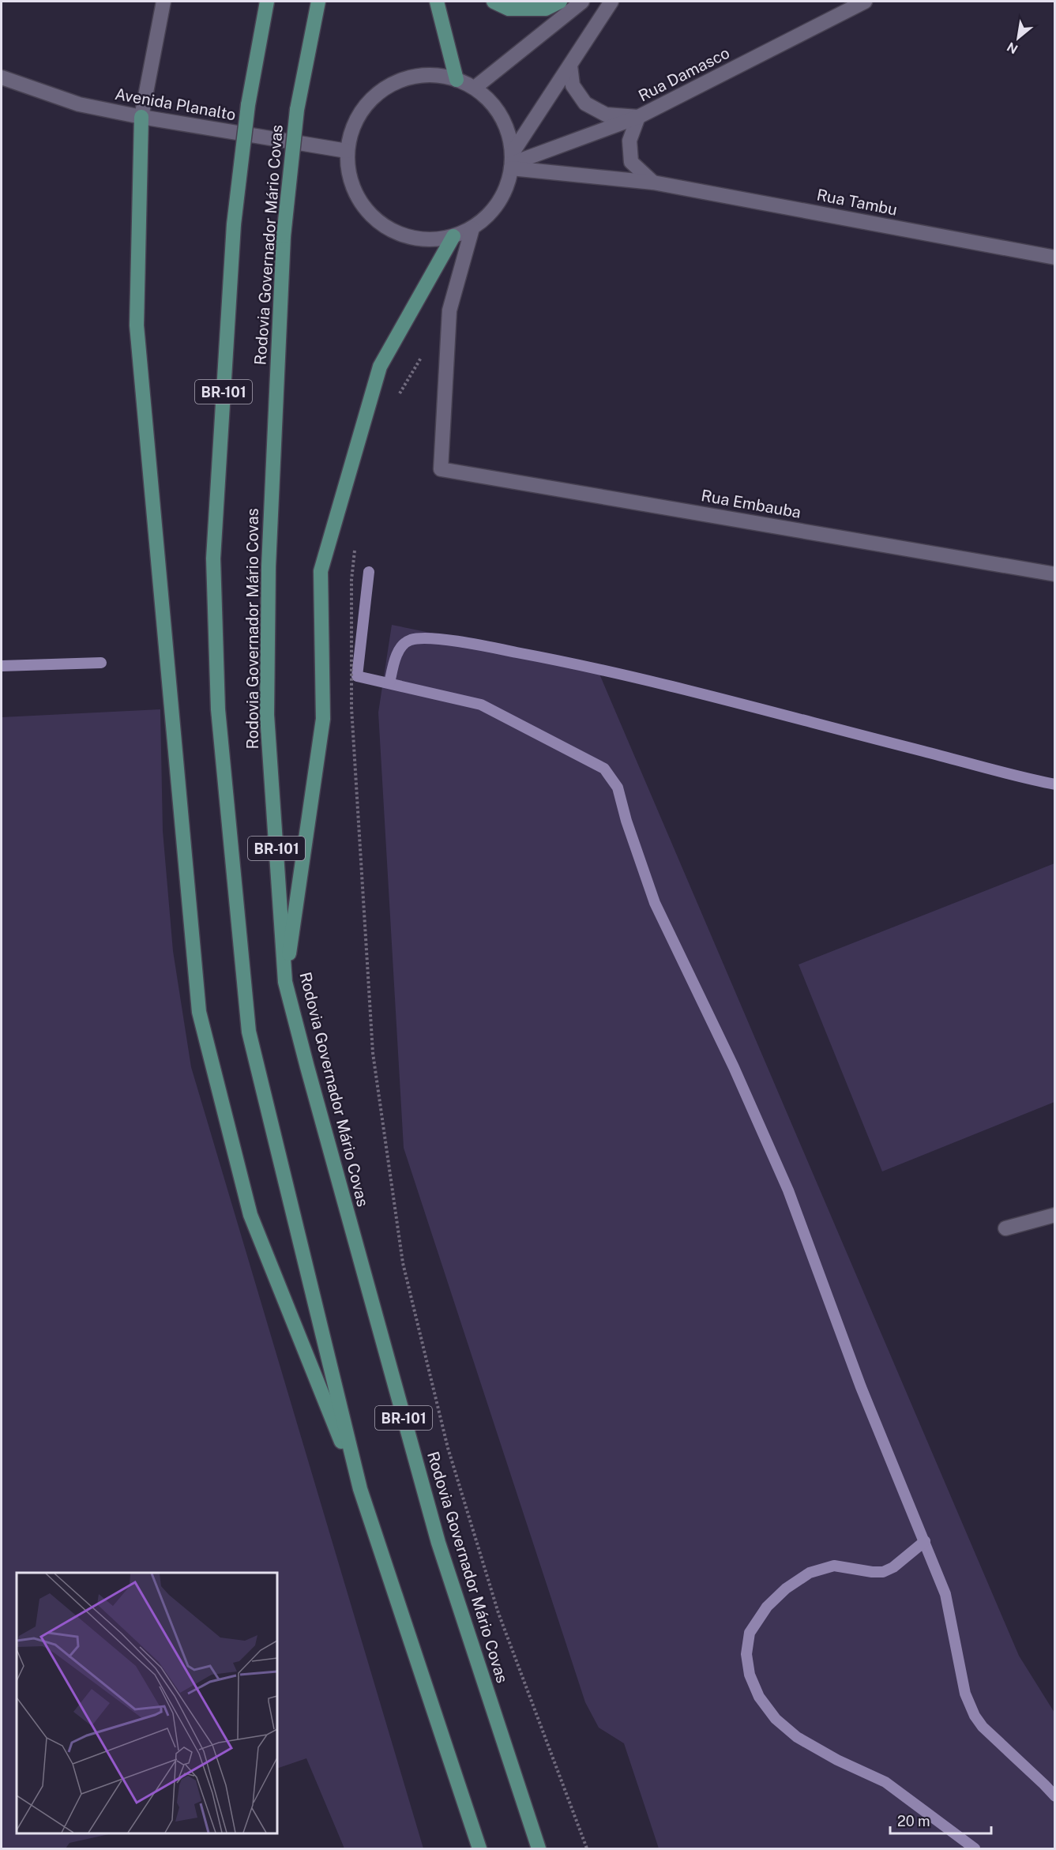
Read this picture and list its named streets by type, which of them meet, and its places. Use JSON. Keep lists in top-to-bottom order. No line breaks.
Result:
{"streets":{"main road":["Rodovia Governador Mário Covas","BR-101"],"street":["Rua Damasco","Avenida Planalto","Rua Tambu","Rua Embauba"]},"crossings":[["Rua Damasco","Avenida Planalto"],["Rua Damasco","Rua Tambu"],["Rua Damasco","Rua Embauba"],["Avenida Planalto","Rua Tambu"],["Avenida Planalto","Rua Embauba"],["Rua Tambu","Rua Embauba"]],"scale_bar":"20 m","north":"bottom left"}
